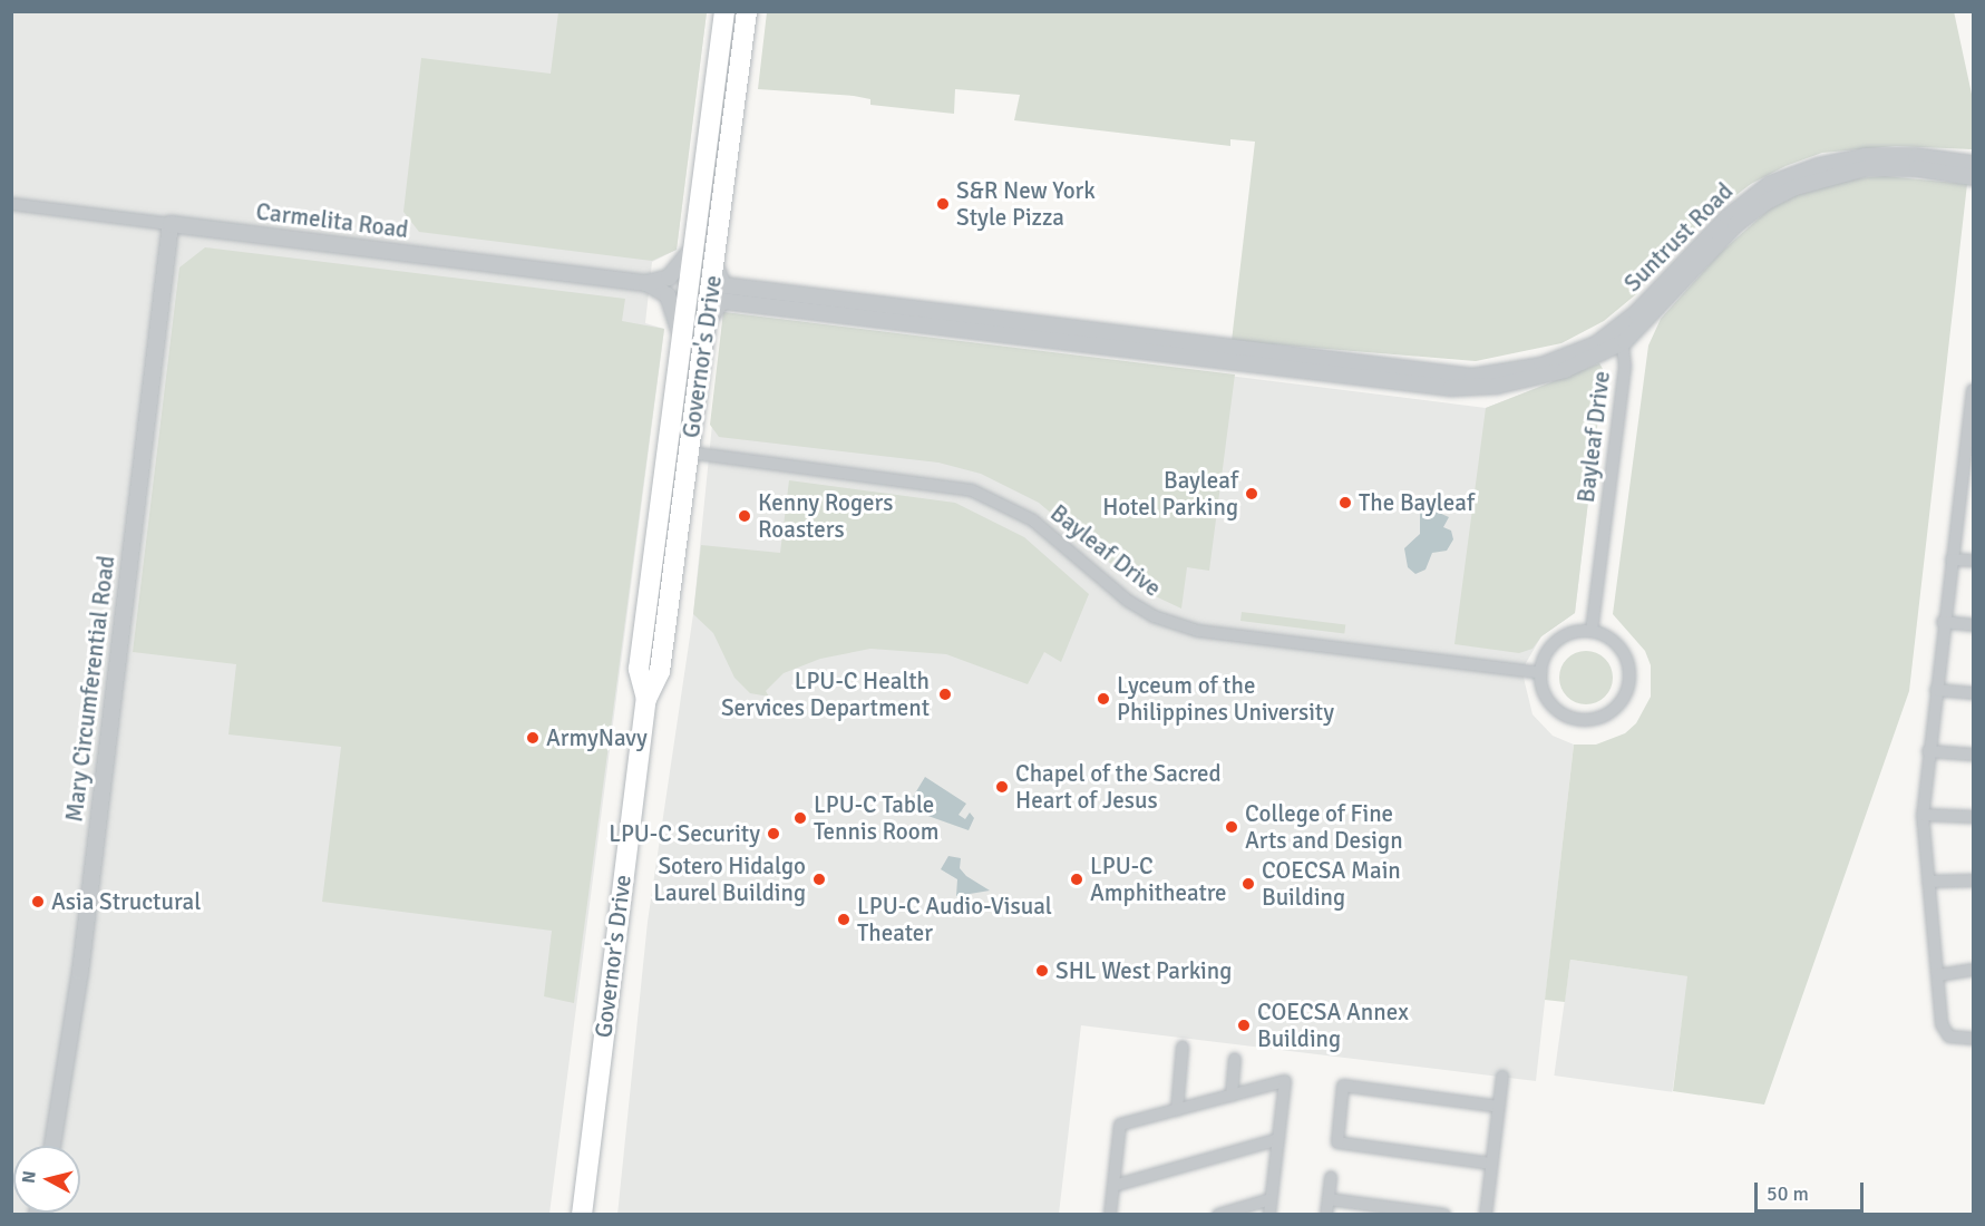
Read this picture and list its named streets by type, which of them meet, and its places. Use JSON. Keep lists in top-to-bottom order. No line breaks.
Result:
{"streets":{"main road":["Governor's Drive"],"street":["Carmelita Road","Suntrust Road","Bayleaf Drive","Mary Circumferential Road"]},"crossings":[["Carmelita Road","Mary Circumferential Road"],["Suntrust Road","Bayleaf Drive"],["Governor's Drive","Bayleaf Drive"]],"places":["S&R New York Style Pizza","Bayleaf Hotel Parking","The Bayleaf","Kenny Rogers Roasters","LPU-C Health Services Department","Lyceum of the Philippines University","ArmyNavy","Chapel of the Sacred Heart of Jesus","LPU-C Table Tennis Room","College of Fine Arts and Design","LPU-C Security","Sotero Hidalgo Laurel Building","LPU-C Amphitheatre","COECSA Main Building","Asia Structural","LPU-C Audio-Visual Theater","SHL West Parking","COECSA Annex Building"],"scale_bar":"50 m","north":"left"}
